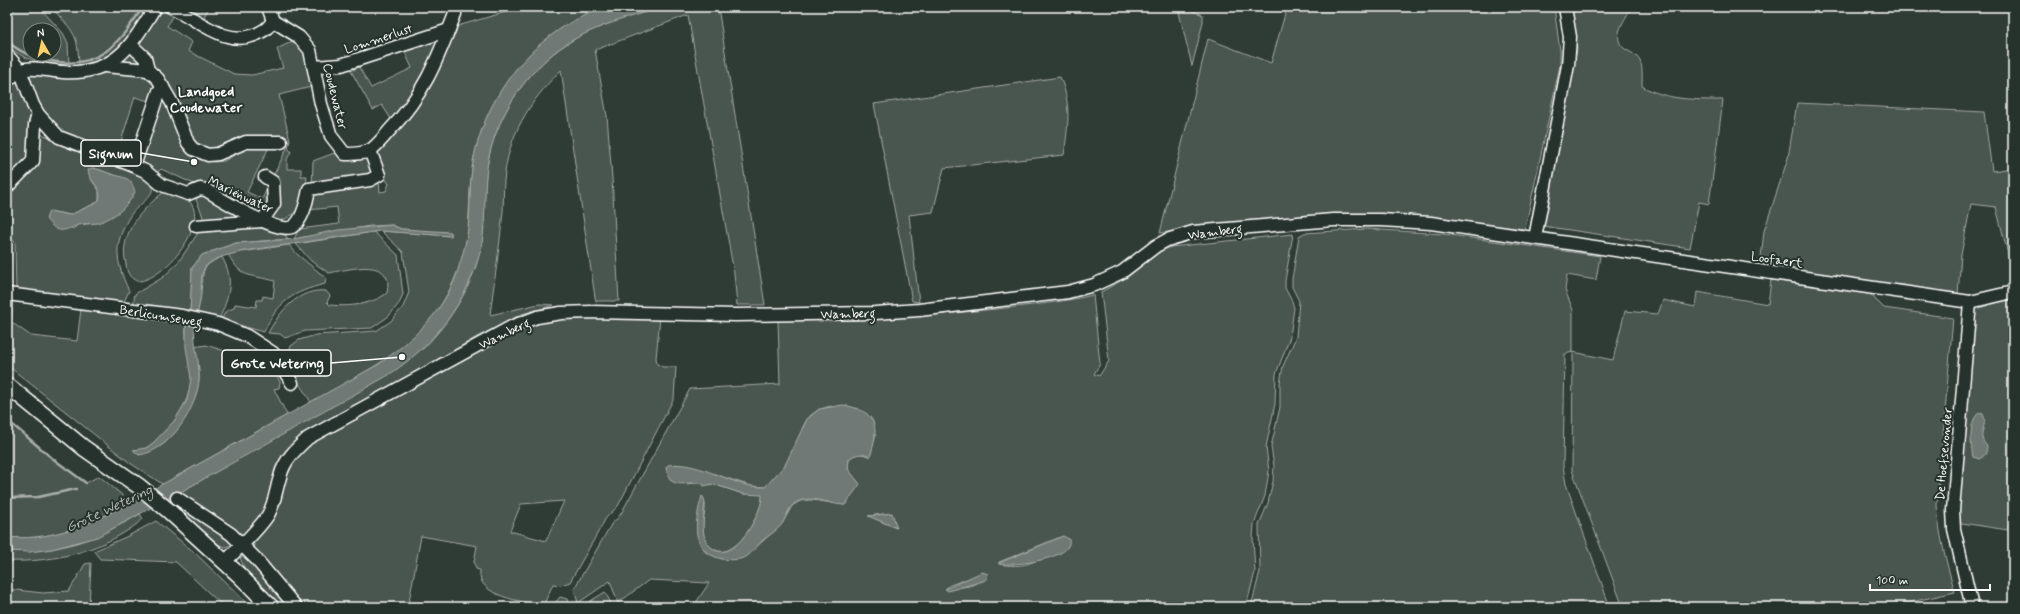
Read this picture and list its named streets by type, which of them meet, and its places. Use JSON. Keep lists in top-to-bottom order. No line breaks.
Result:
{"streets":{"street":["Lommerlust","Coudewater","Mariënwater","Wamberg","Loofaert","Berlicumseweg","De Hoefsevonder"]},"crossings":[["Lommerlust","Coudewater"],["Coudewater","Mariënwater"],["Wamberg","Loofaert"],["Loofaert","De Hoefsevonder"]],"districts":["Landgoed Coudewater"],"water":["Grote Wetering"],"places":["Signum","Grote Wetering"],"scale_bar":"100 m","north":"top"}
